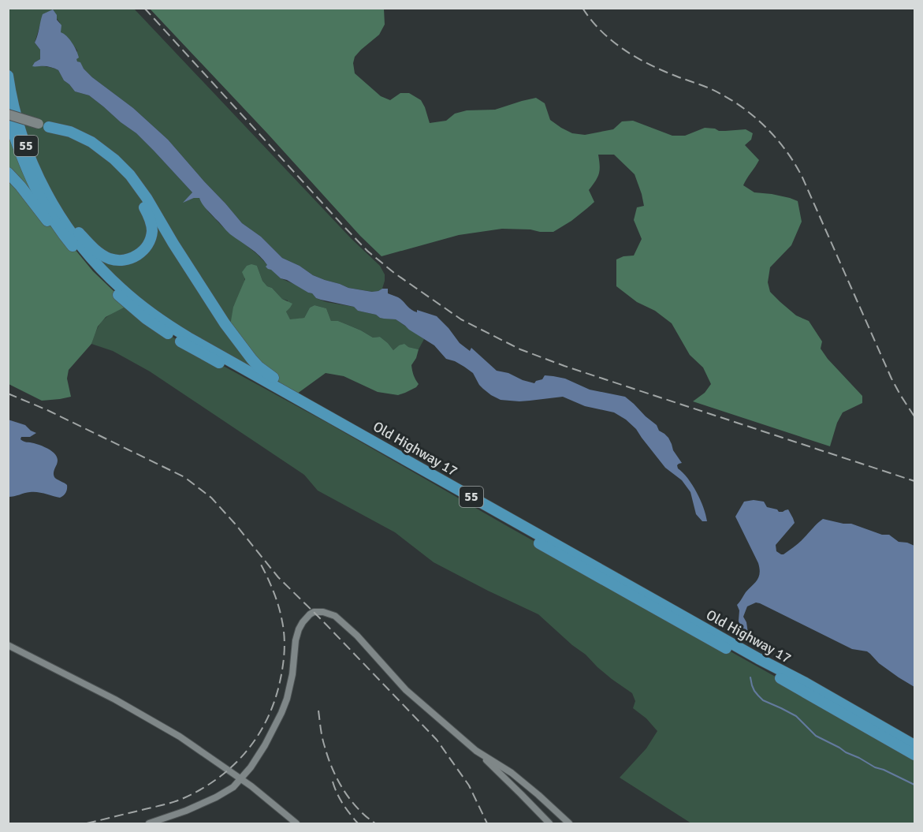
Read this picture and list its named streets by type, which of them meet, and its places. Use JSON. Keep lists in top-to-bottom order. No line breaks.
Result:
{"streets":{"main road":["55","Old Highway 17"]}}
